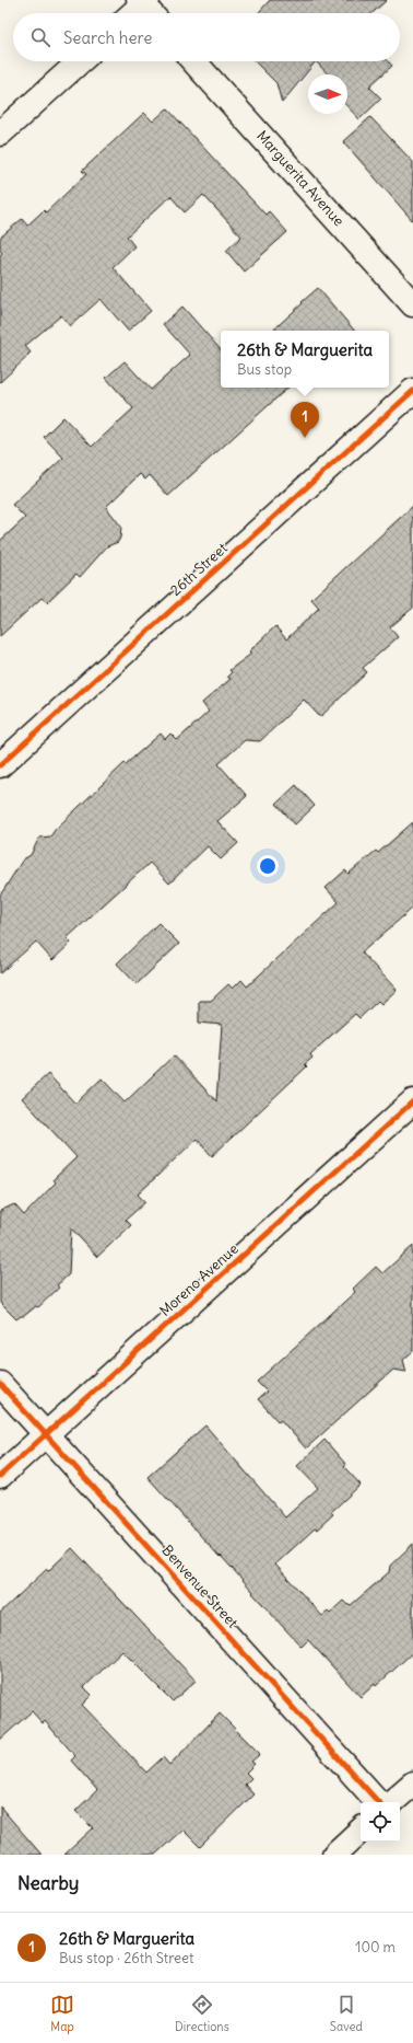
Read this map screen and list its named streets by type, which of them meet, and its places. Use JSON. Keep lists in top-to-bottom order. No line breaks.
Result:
{"streets":{"street":["Marguerita Avenue","26th Street","Moreno Avenue","Benvenue Street"]},"crossings":[["Moreno Avenue","Benvenue Street"]],"north":"right","page":{"search":"Search here","popup":["26th & Marguerita","Bus stop"],"pins":"1","heading":"Nearby","list":[{"mark":"1","name":"26th & Marguerita","note":"Bus stop · 26th Street","value":"100 m"}],"nav":["Map","Directions","Saved"]}}
